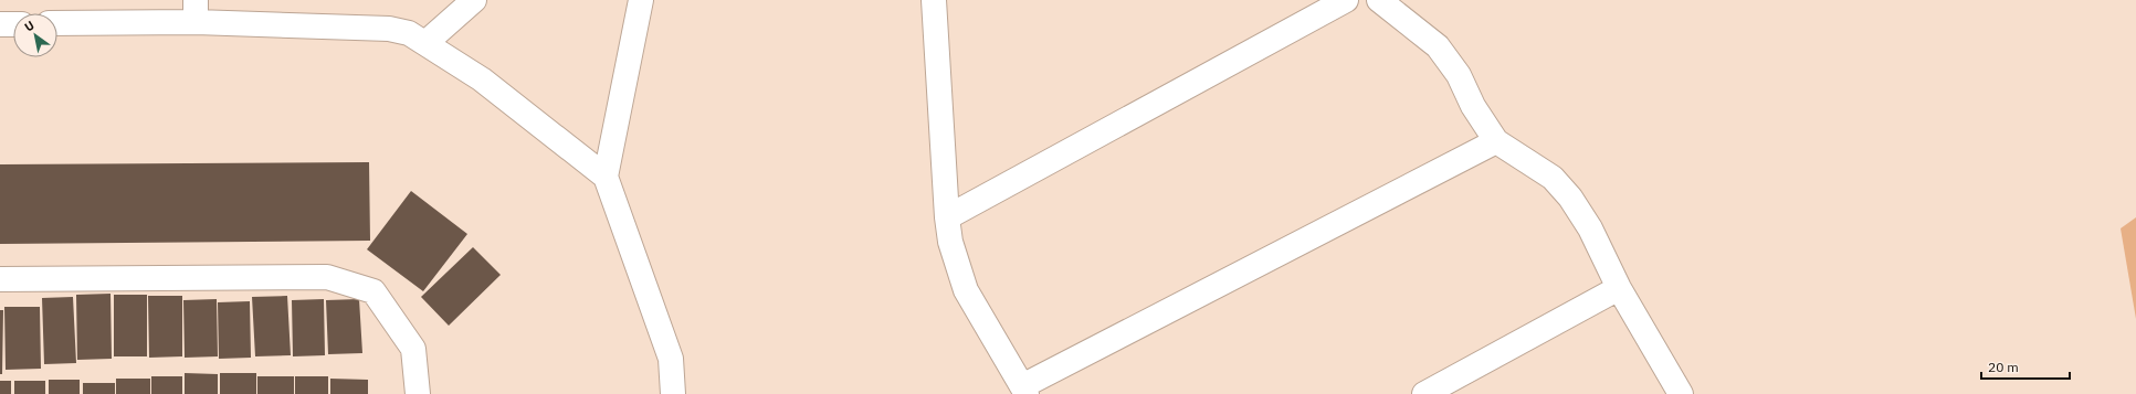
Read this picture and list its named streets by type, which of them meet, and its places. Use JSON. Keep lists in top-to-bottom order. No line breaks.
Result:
{"scale_bar":"20 m","north":"top left"}
